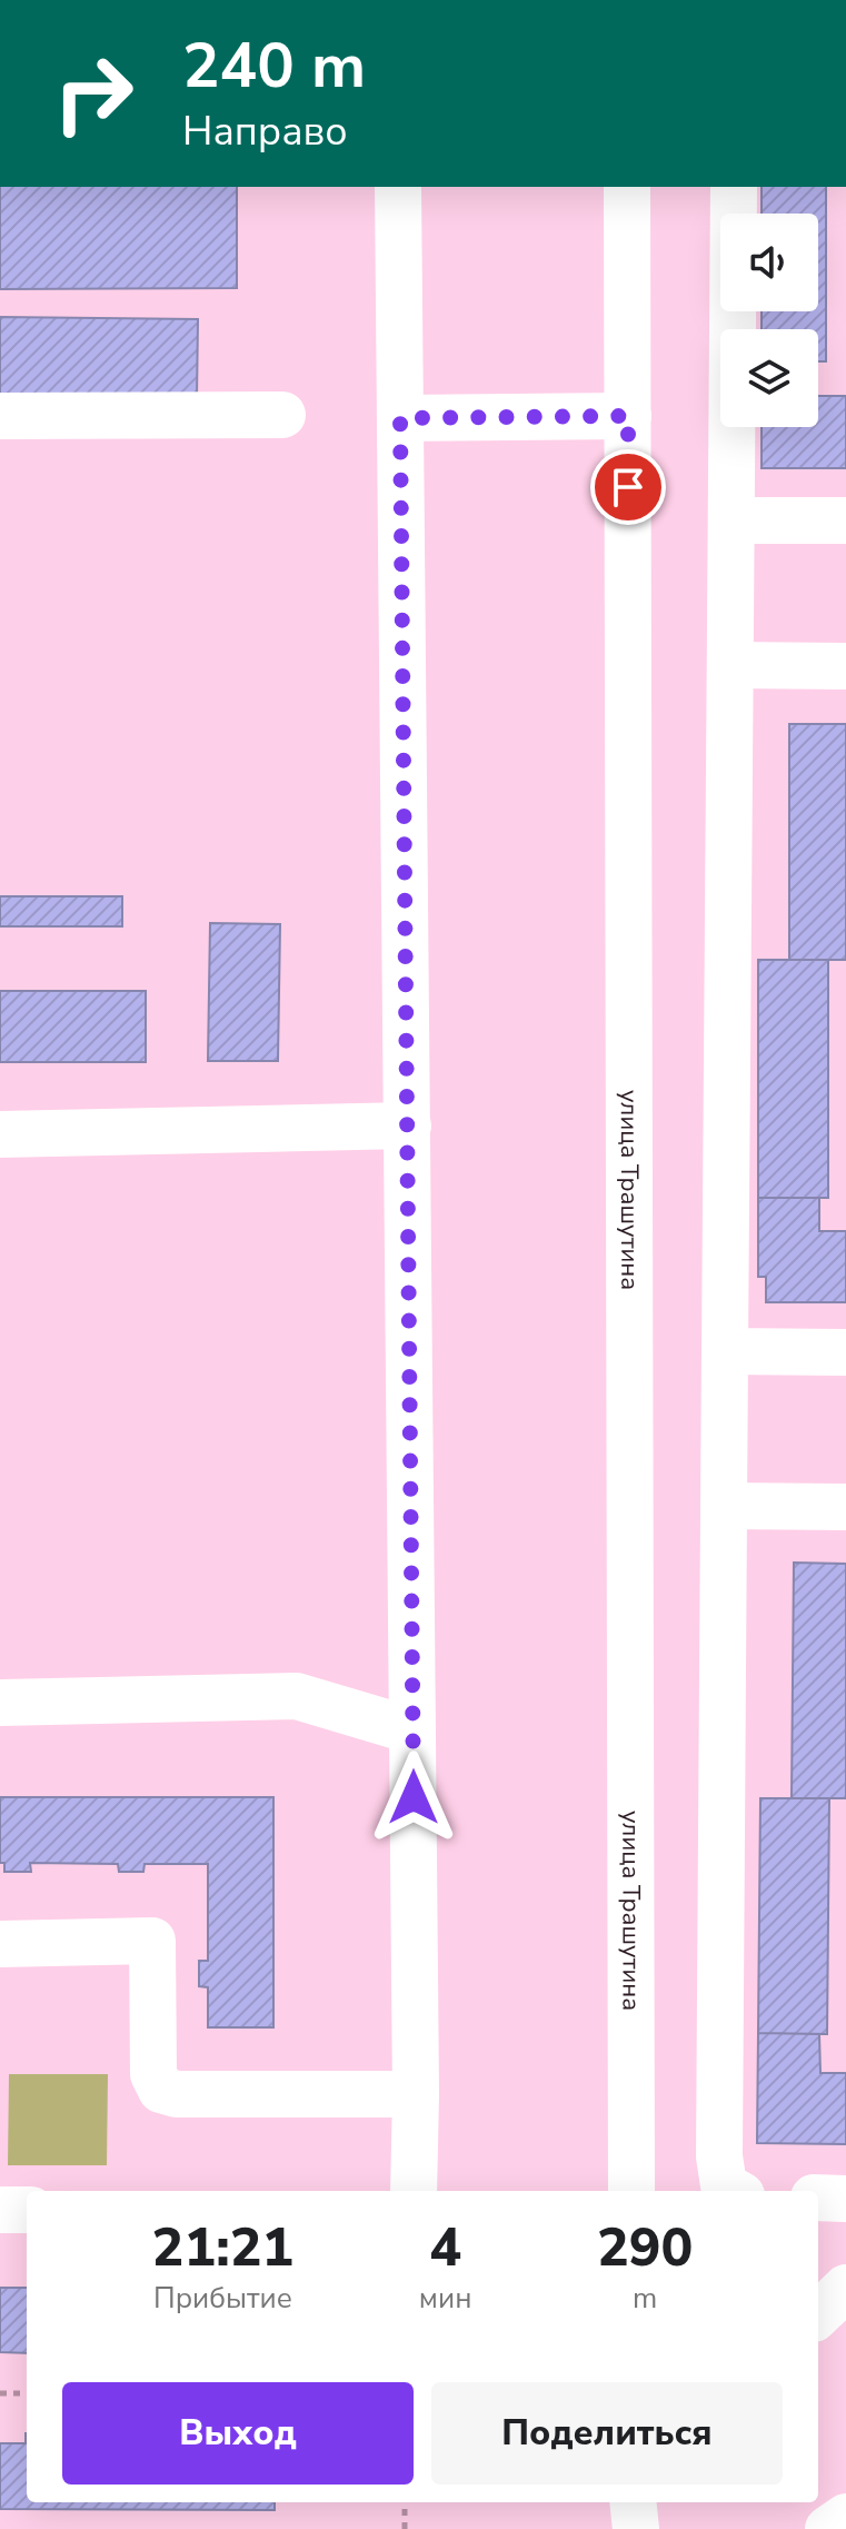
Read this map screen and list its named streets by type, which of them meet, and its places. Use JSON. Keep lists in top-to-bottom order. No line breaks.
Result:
{"streets":{"street":["улица Трашутина"]},"page":{"turn":["240 m","Направо"],"eta":["21:21","Прибытие","4","мин","290","m"],"buttons":["Выход","Поделиться"]}}
